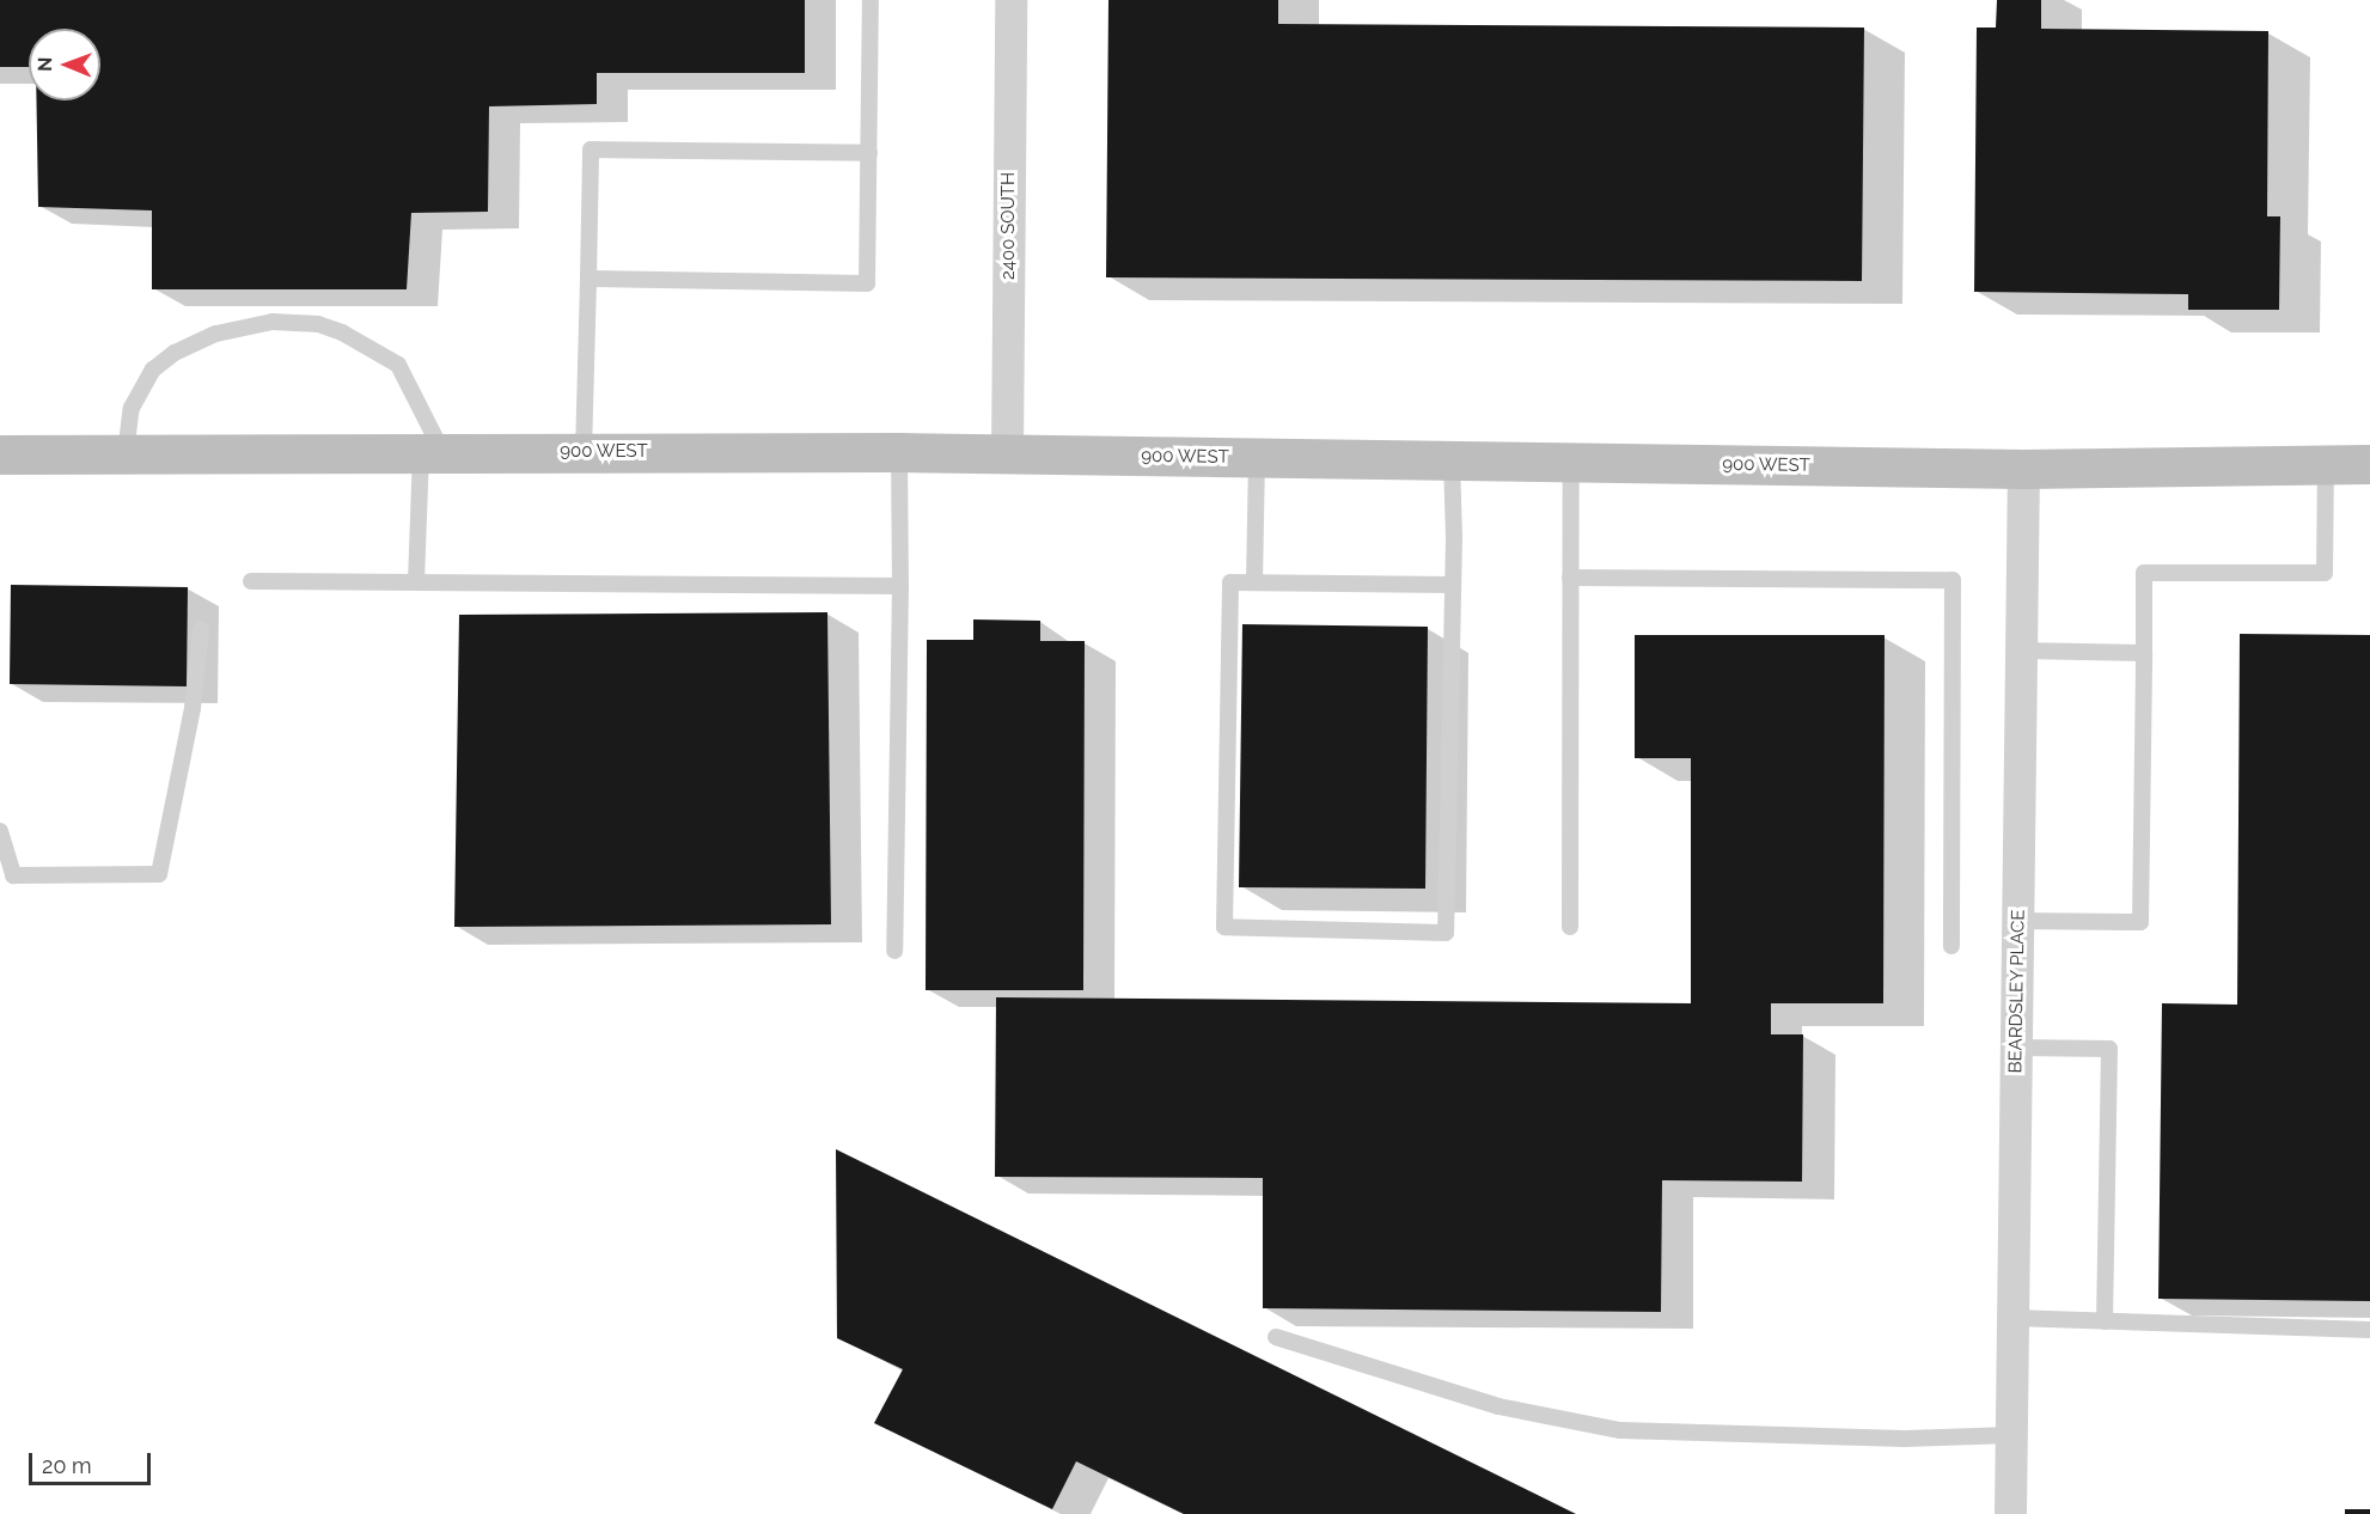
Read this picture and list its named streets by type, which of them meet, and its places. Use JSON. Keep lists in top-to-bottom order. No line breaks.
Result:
{"streets":{"main road":["900 WEST"],"street":["2400 SOUTH","BEARDSLEY PLACE"]},"crossings":[["2400 SOUTH","900 WEST"],["900 WEST","BEARDSLEY PLACE"]],"scale_bar":"20 m","north":"left"}
